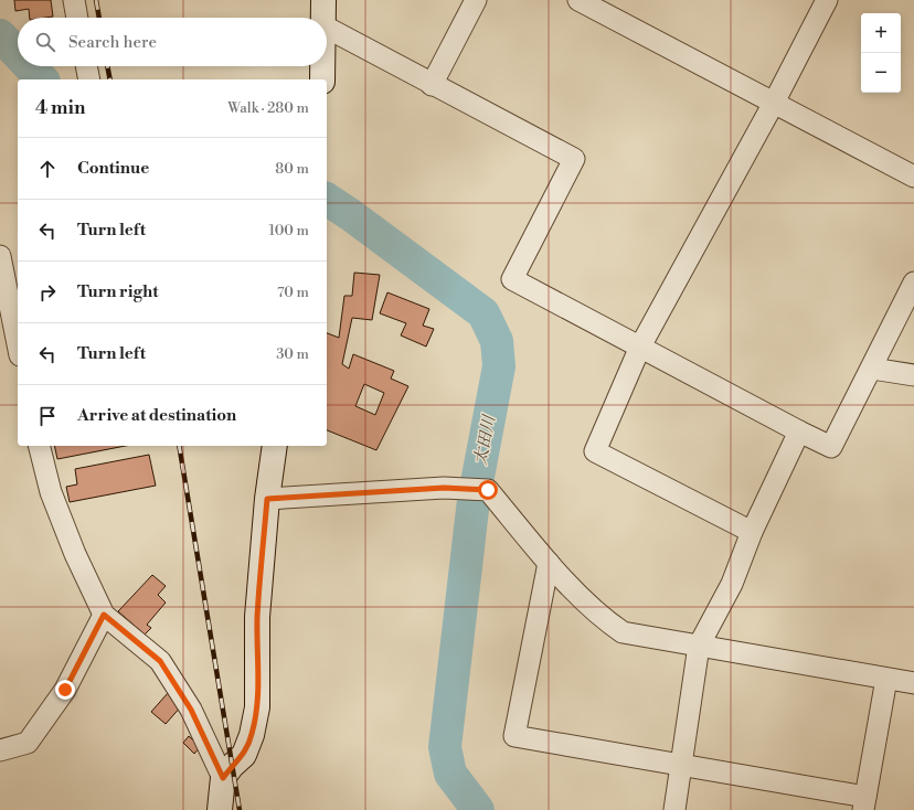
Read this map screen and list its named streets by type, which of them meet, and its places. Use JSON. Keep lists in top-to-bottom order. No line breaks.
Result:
{"water":["太田川"],"page":{"map_buttons":["+","−"],"search":"Search here","heading":["4 min","Walk · 280 m"],"list":[["Continue","80 m"],["Turn left","100 m"],["Turn right","70 m"],["Turn left","30 m"],"Arrive at destination"]}}
